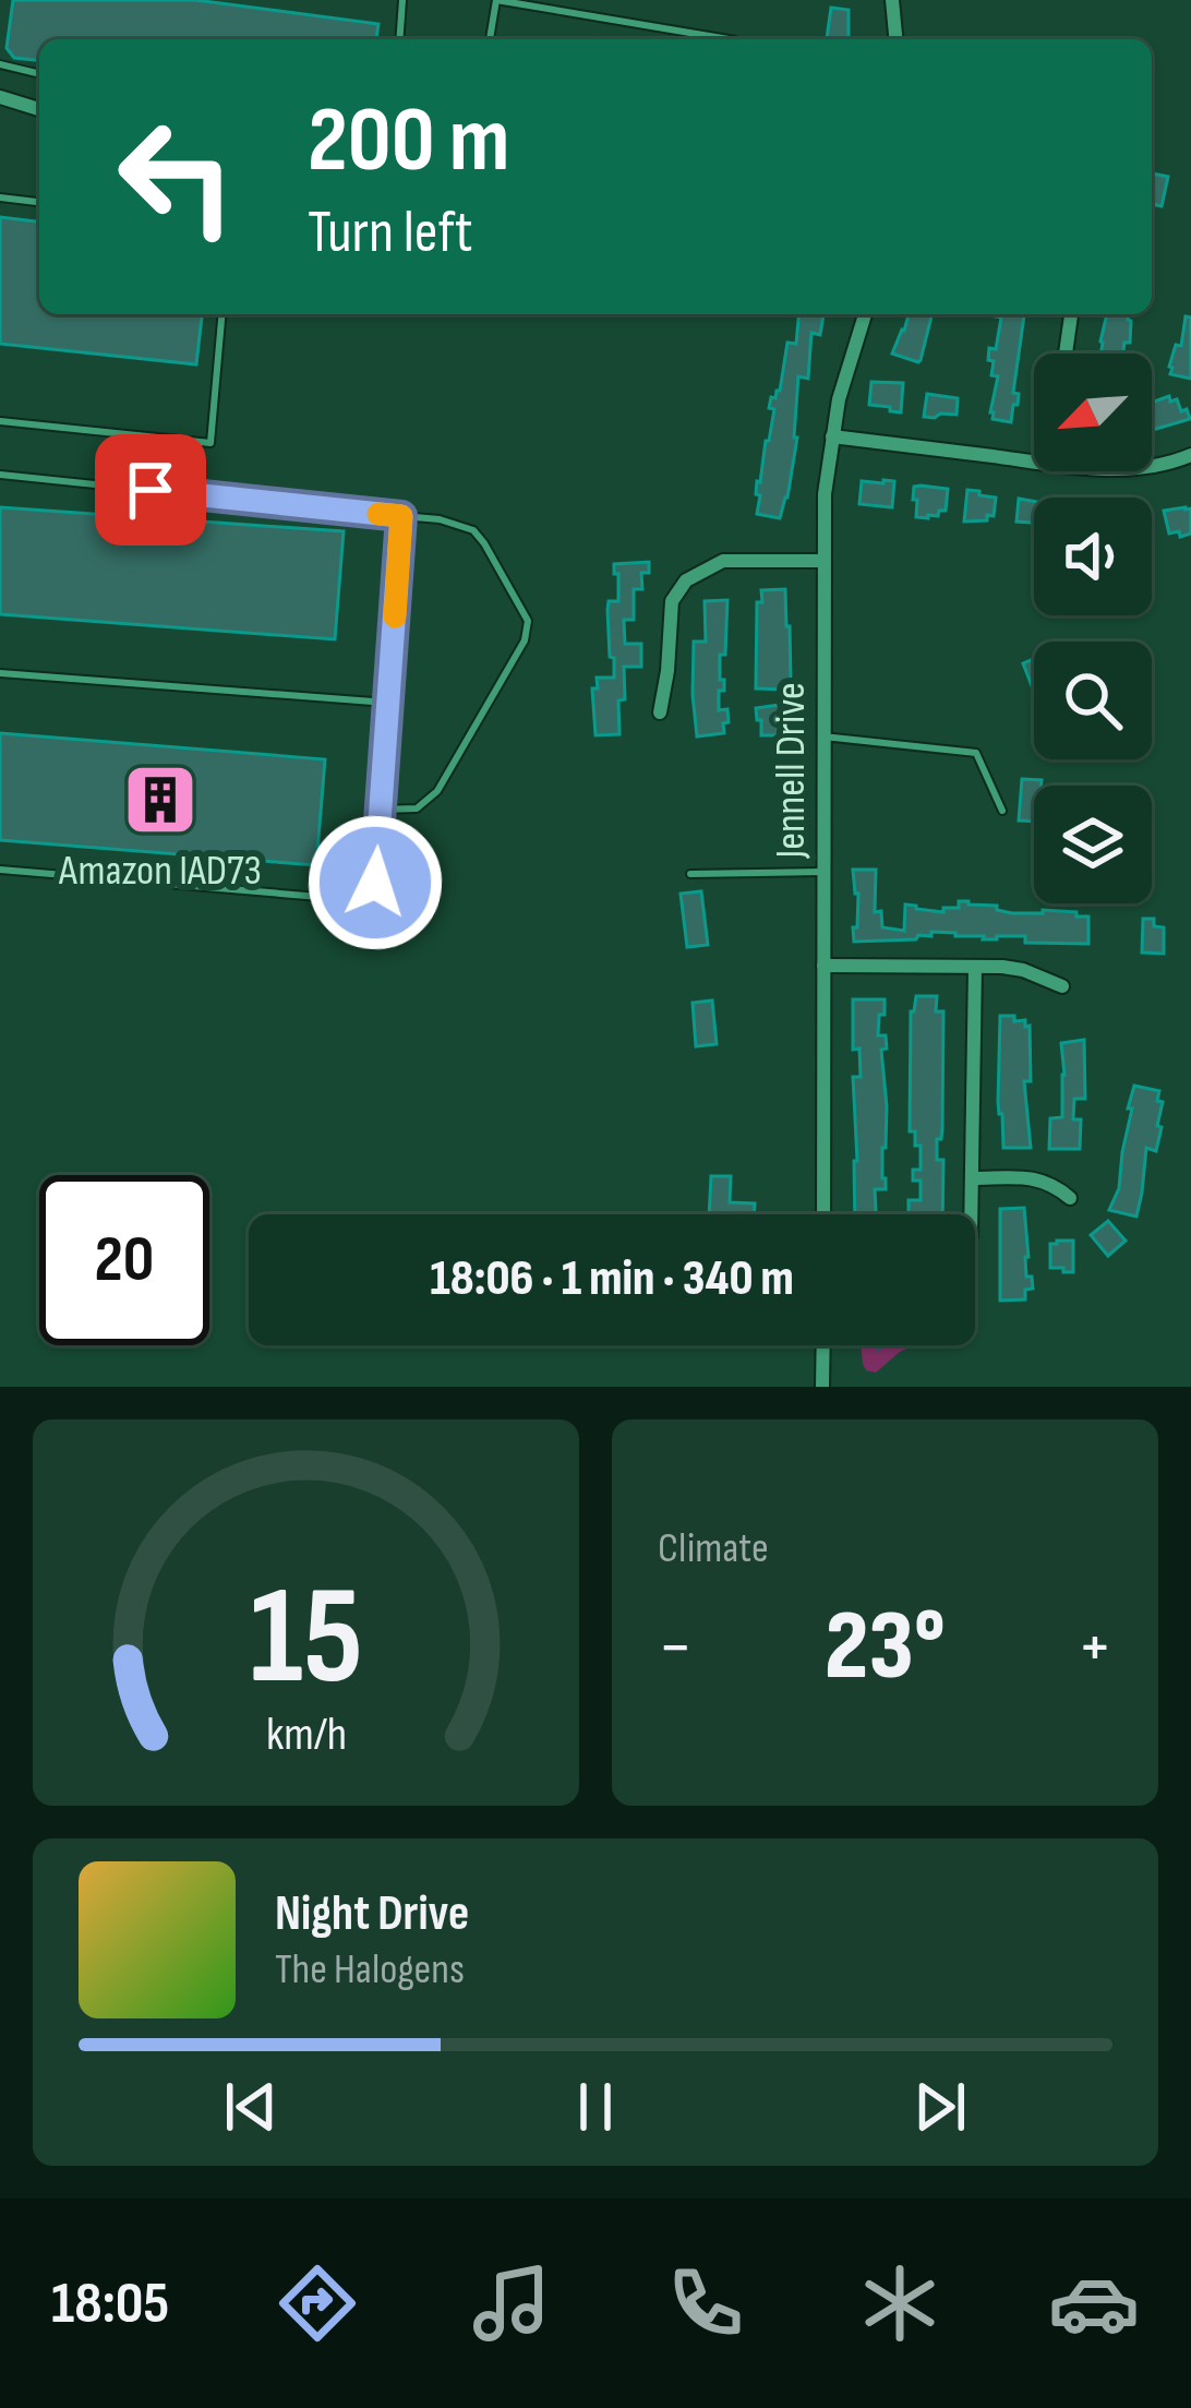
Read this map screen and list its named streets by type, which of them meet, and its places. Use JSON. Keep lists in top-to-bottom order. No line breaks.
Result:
{"streets":{"street":["Jennell Drive"]},"places":{"building":["Amazon IAD73"]},"north":"bottom left","page":{"turn":["200 m","Turn left"],"limit":"20","trip":"18:06 · 1 min · 340 m","tile":"Climate","heat":["−","23°","+"],"song":["Night Drive","The Halogens"],"tabs":"18:05","gauge":["15","km/h"]}}
